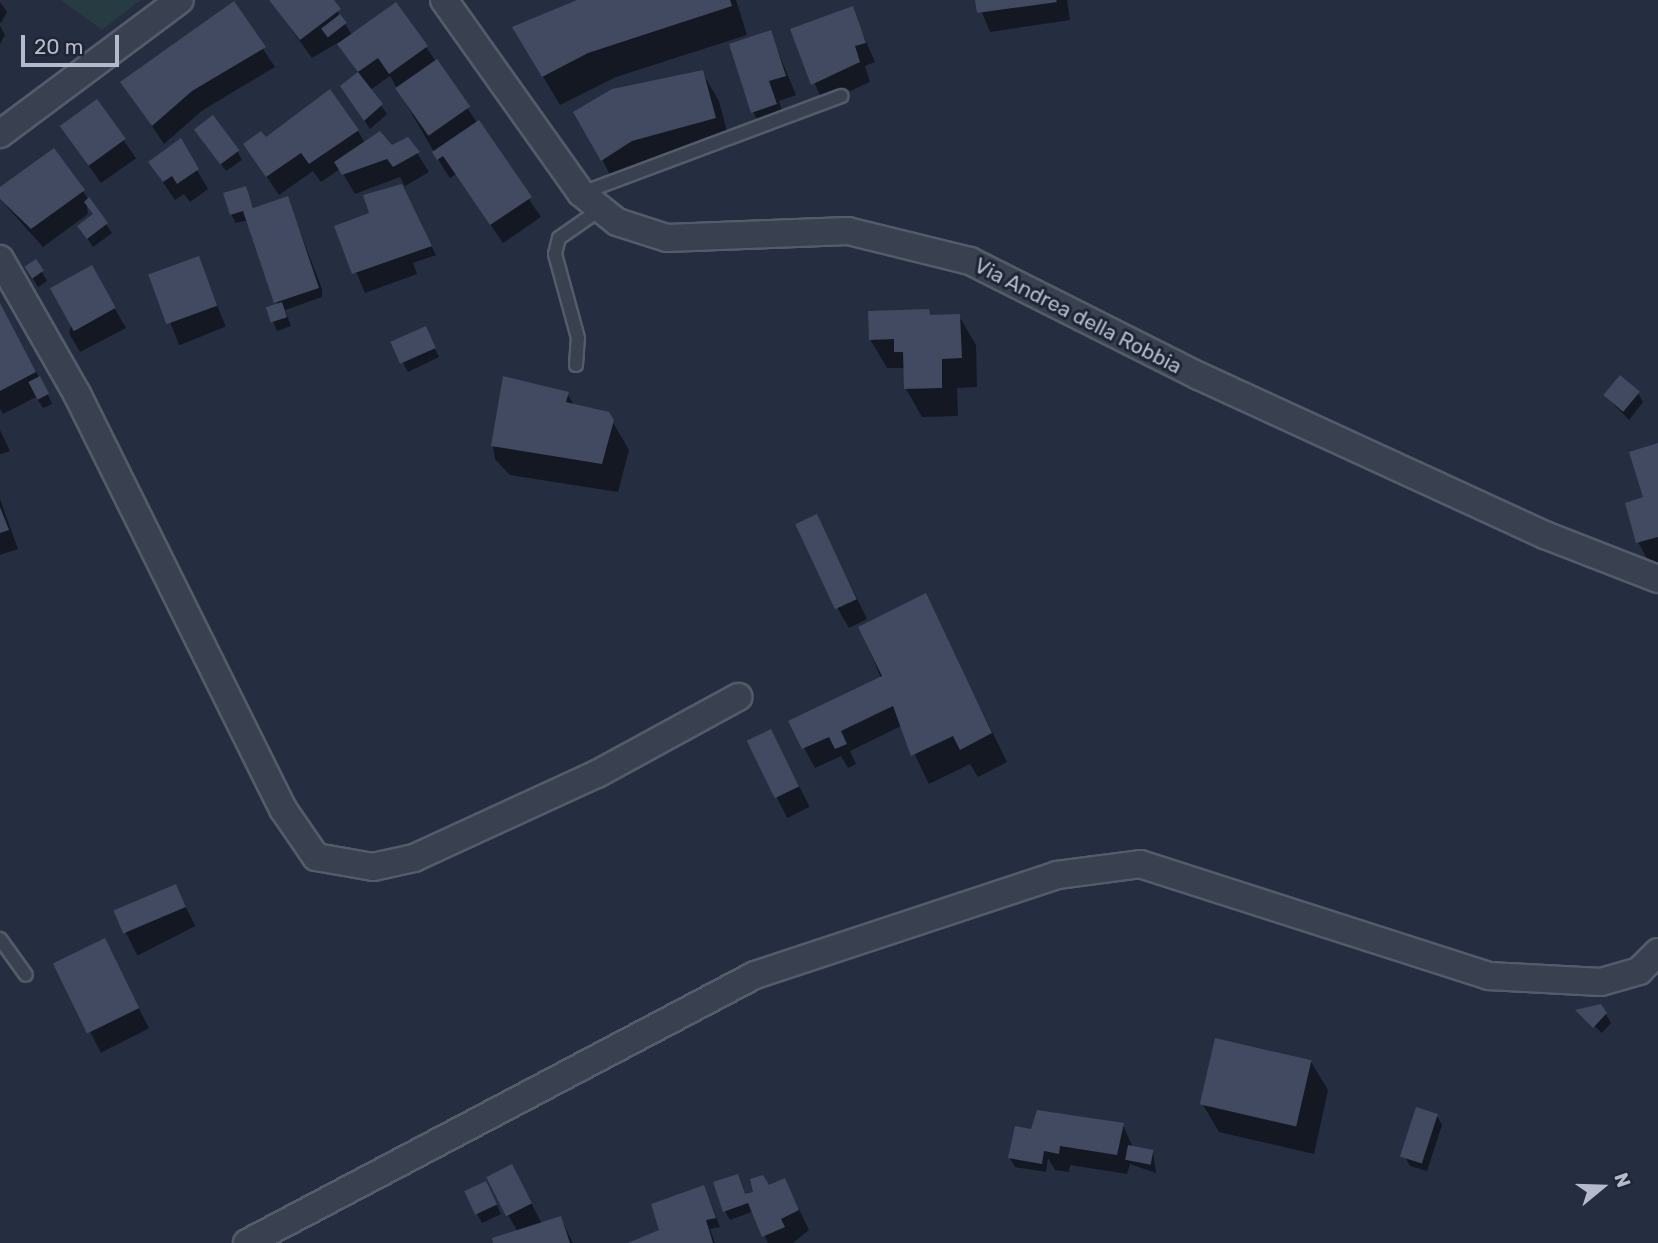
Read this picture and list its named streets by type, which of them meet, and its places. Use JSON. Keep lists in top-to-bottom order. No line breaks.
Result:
{"streets":{"street":["Via Andrea della Robbia"]},"scale_bar":"20 m","north":"right"}
